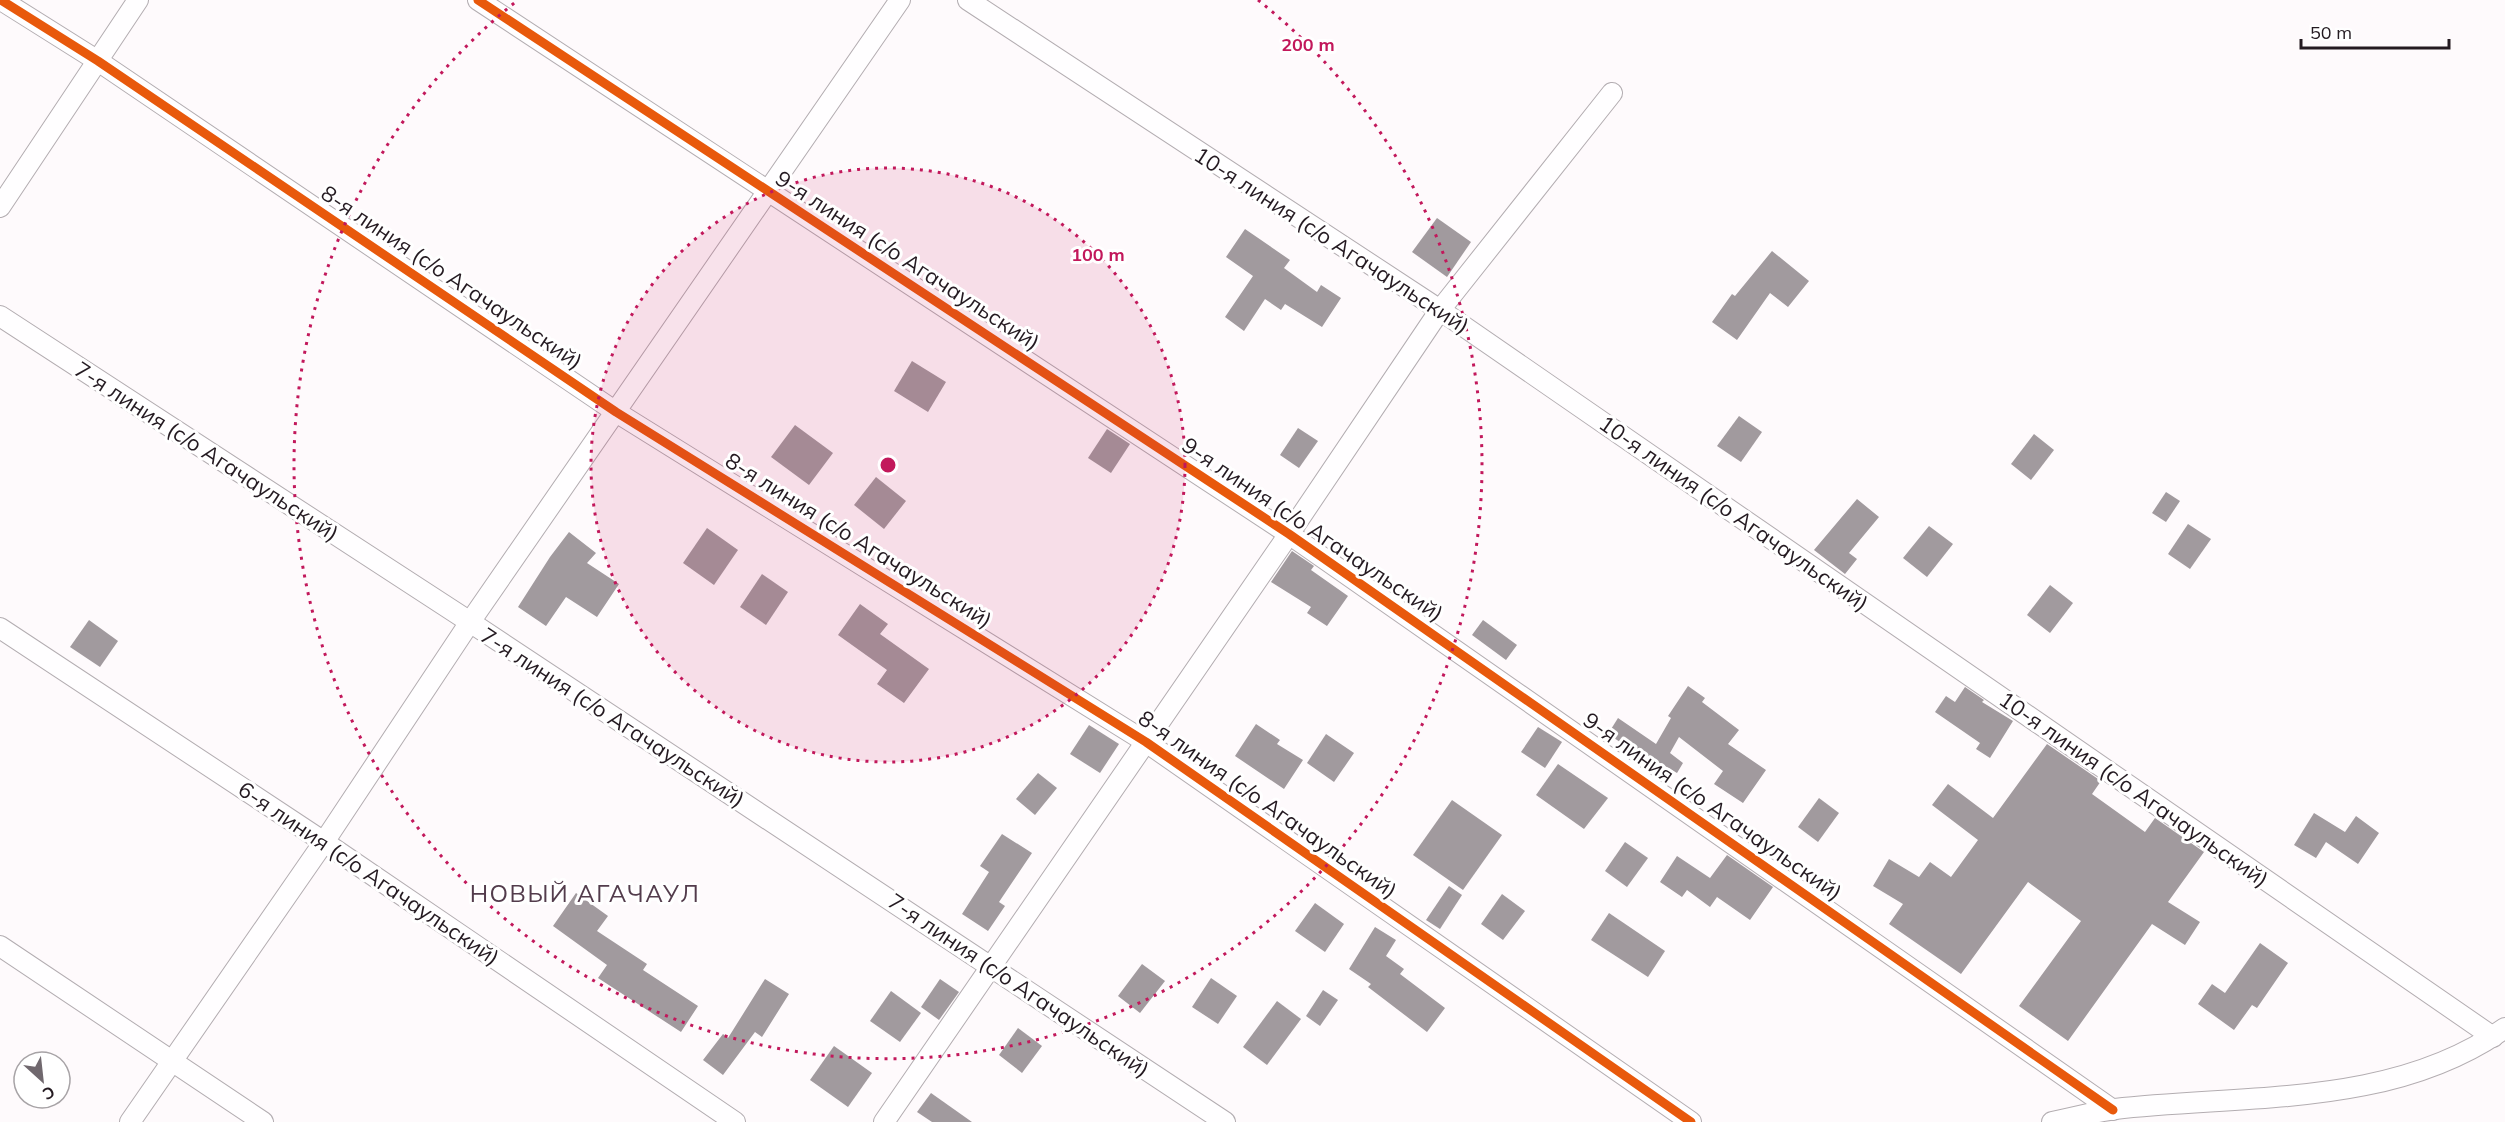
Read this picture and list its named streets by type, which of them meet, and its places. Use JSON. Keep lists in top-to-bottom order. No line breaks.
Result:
{"streets":{"street":["10-я линия (с/о Агачаульский)","9-я линия (с/о Агачаульский)","8-я линия (с/о Агачаульский)","7-я линия (с/о Агачаульский)","6-я линия (с/о Агачаульский)"]},"districts":["НОВЫЙ АГАЧАУЛ"],"scale_bar":"50 m","north":"bottom right","rings":["200 m","100 m"]}
